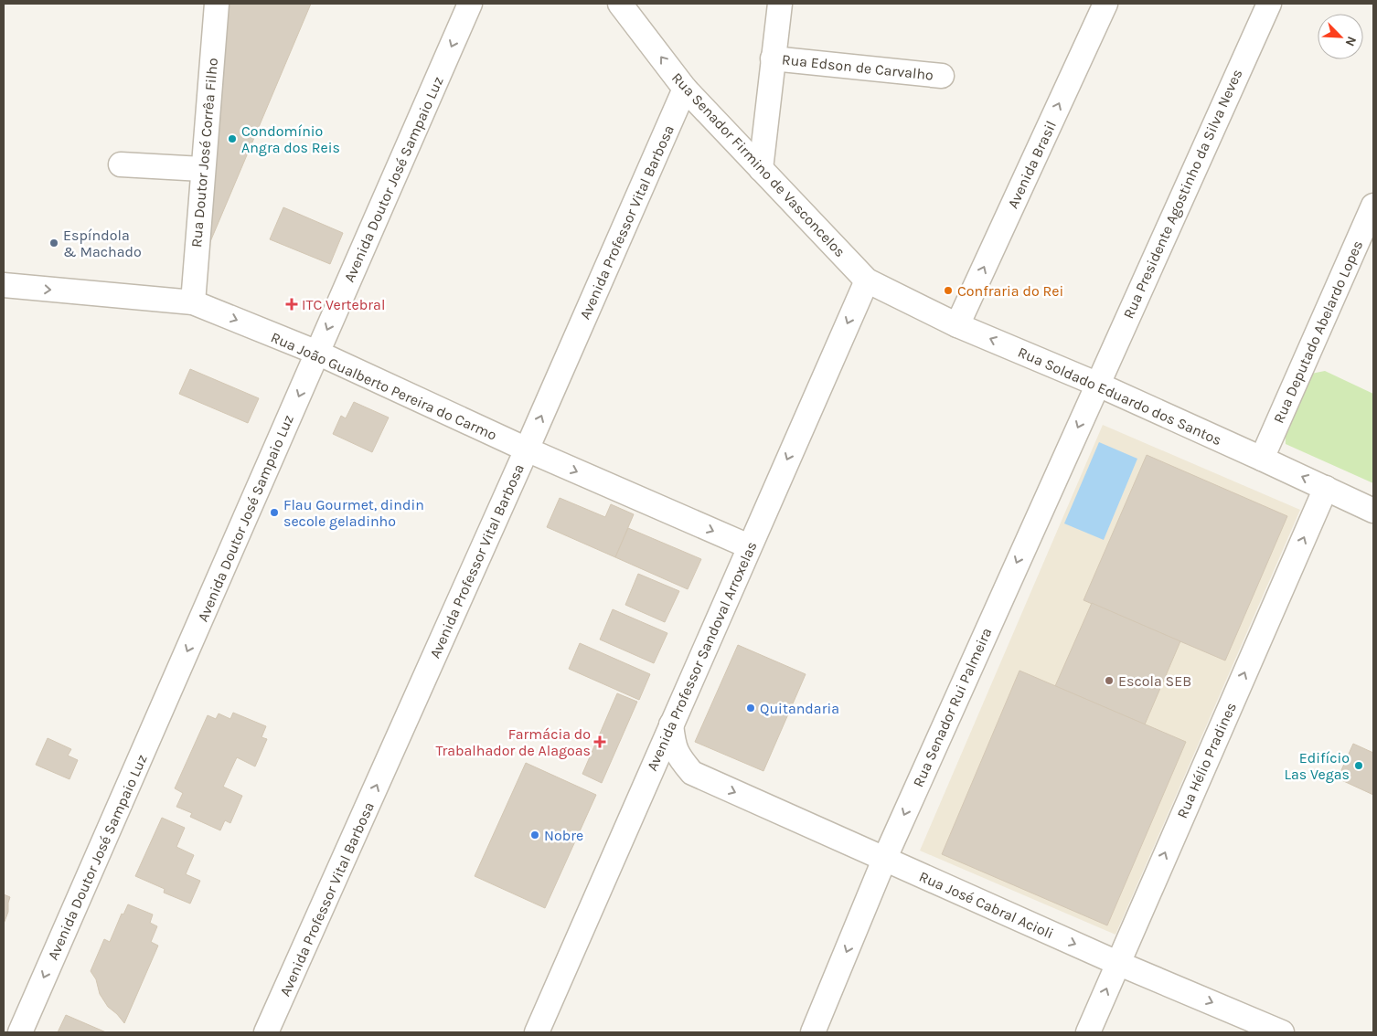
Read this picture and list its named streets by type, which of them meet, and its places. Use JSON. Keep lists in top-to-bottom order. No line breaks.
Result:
{"streets":{"street":["Rua Edson de Carvalho","Rua Doutor José Corrêa Filho","Rua Senador Firmino de Vasconcelos","Avenida Brasil","Avenida Doutor José Sampaio Luz","Rua Presidente Agostinho da Silva Neves","Avenida Professor Vital Barbosa","Rua Deputado Abelardo Lopes","Rua João Gualberto Pereira do Carmo","Rua Soldado Eduardo dos Santos","Avenida Professor Sandoval Arroxelas","Rua Senador Rui Palmeira","Rua Hélio Pradines","Rua José Cabral Acioli"]},"crossings":[["Rua Doutor José Corrêa Filho","Rua João Gualberto Pereira do Carmo"],["Rua Senador Firmino de Vasconcelos","Avenida Professor Vital Barbosa"],["Rua Senador Firmino de Vasconcelos","Rua Soldado Eduardo dos Santos"],["Rua Senador Firmino de Vasconcelos","Avenida Professor Sandoval Arroxelas"],["Avenida Brasil","Rua Soldado Eduardo dos Santos"],["Avenida Doutor José Sampaio Luz","Rua João Gualberto Pereira do Carmo"],["Rua Presidente Agostinho da Silva Neves","Rua Soldado Eduardo dos Santos"],["Rua Presidente Agostinho da Silva Neves","Rua Senador Rui Palmeira"],["Avenida Professor Vital Barbosa","Rua João Gualberto Pereira do Carmo"],["Rua Deputado Abelardo Lopes","Rua Soldado Eduardo dos Santos"],["Rua João Gualberto Pereira do Carmo","Avenida Professor Sandoval Arroxelas"],["Rua Soldado Eduardo dos Santos","Avenida Professor Sandoval Arroxelas"],["Rua Soldado Eduardo dos Santos","Rua Senador Rui Palmeira"],["Rua Soldado Eduardo dos Santos","Rua Hélio Pradines"],["Avenida Professor Sandoval Arroxelas","Rua José Cabral Acioli"],["Rua Senador Rui Palmeira","Rua José Cabral Acioli"],["Rua Hélio Pradines","Rua José Cabral Acioli"]],"one_way":["Avenida Brasil","Avenida Doutor José Sampaio Luz","Avenida Professor Vital Barbosa","Rua João Gualberto Pereira do Carmo","Rua Soldado Eduardo dos Santos","Avenida Professor Sandoval Arroxelas","Rua Senador Rui Palmeira","Rua Hélio Pradines","Rua José Cabral Acioli"],"places":{"other":["Condomínio Angra dos Reis","Espíndola & Machado","Confraria do Rei","Flau Gourmet, dindin secole geladinho","Escola SEB","Quitandaria","Edifício Las Vegas","Nobre"],"health":["ITC Vertebral","Farmácia do Trabalhador de Alagoas"]},"north":"bottom right"}
